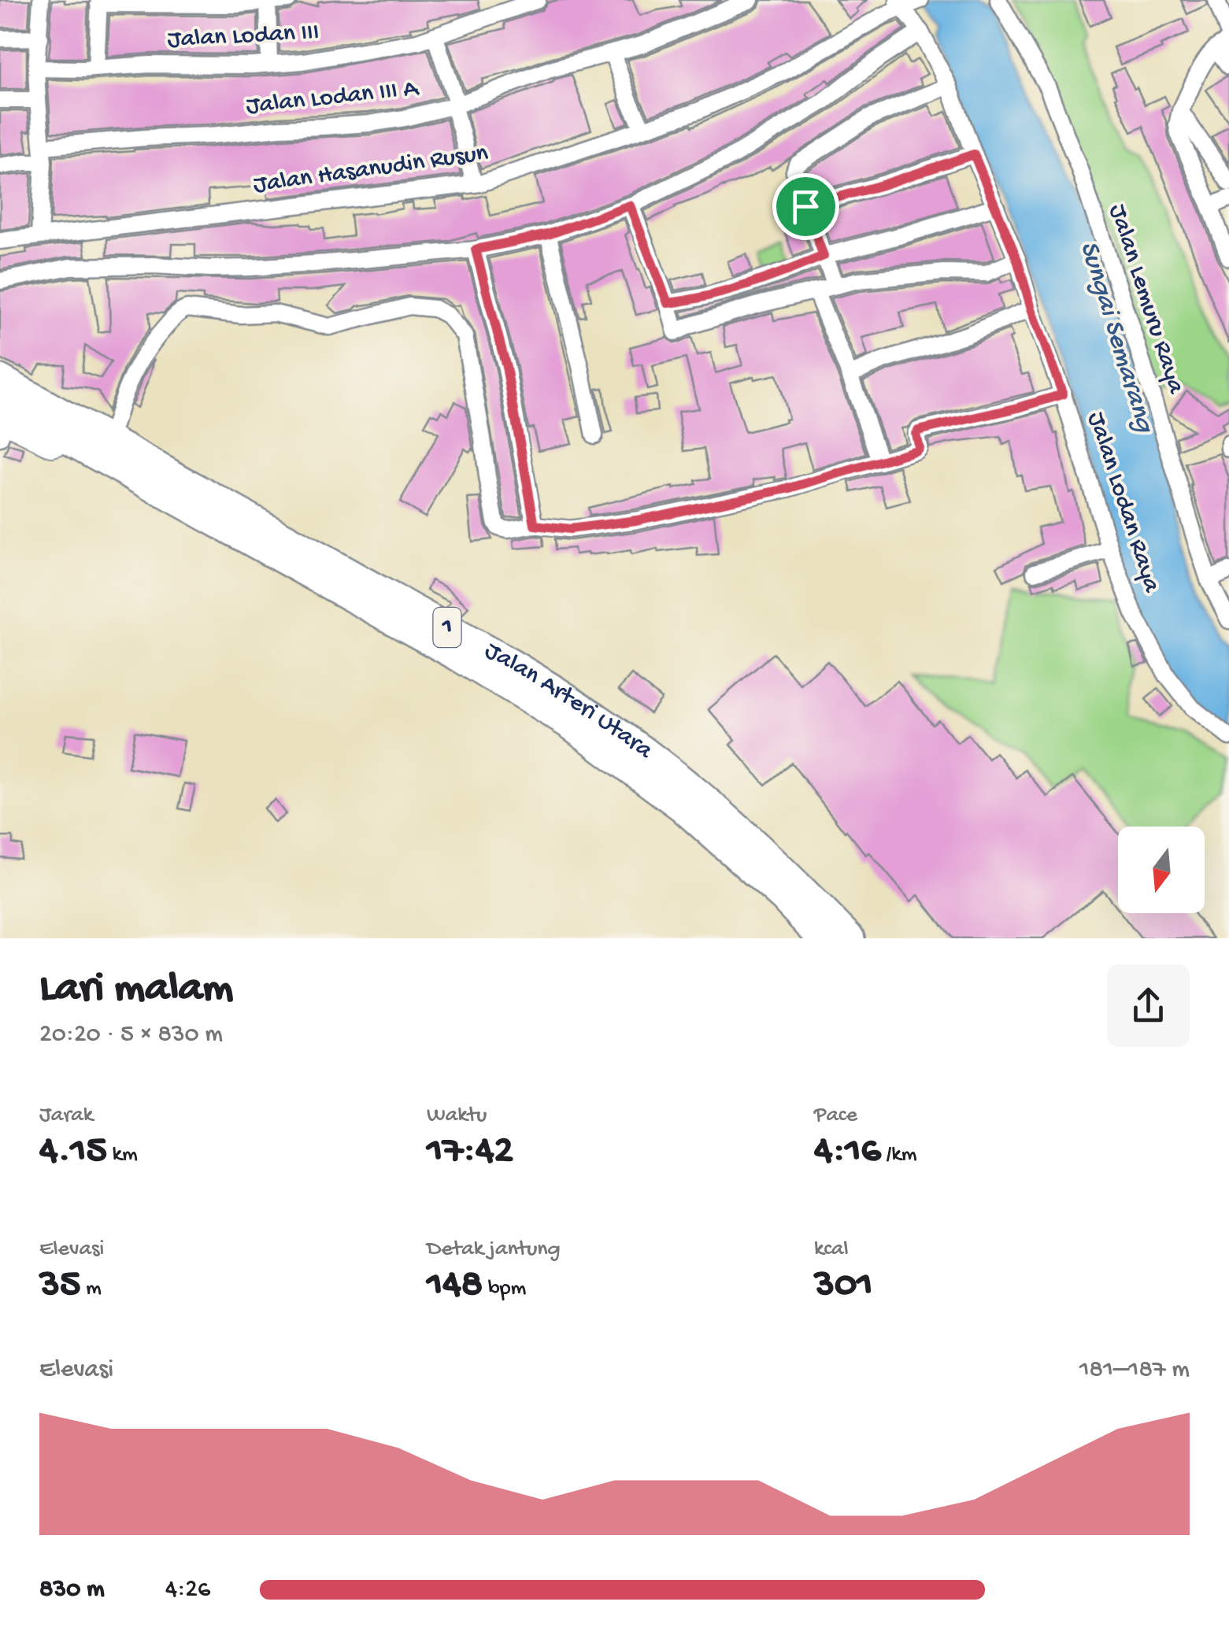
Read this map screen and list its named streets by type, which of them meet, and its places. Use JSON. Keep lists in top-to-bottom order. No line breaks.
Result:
{"streets":{"highway":["1","Jalan Arteri Utara"],"street":["Jalan Lodan III","Jalan Lodan III A","Jalan Hasanudin Rusun","Jalan Lemuru Raya","Jalan Lodan Raya"]},"crossings":[["Jalan Hasanudin Rusun","Jalan Lodan Raya"]],"water":["Sungai Semarang"],"north":"bottom","page":{"heading":["Lari malam","20:20 · 5 × 830 m"],"stats":[["Jarak","4.15 km"],["Waktu","17:42"],["Pace","4:16 /km"],["Elevasi","35 m"],["Detak jantung","148 bpm"],["kcal","301"]],"chart":["Elevasi","181–187 m"],"list":[{"name":"830 m","note":"4:26"}]}}
